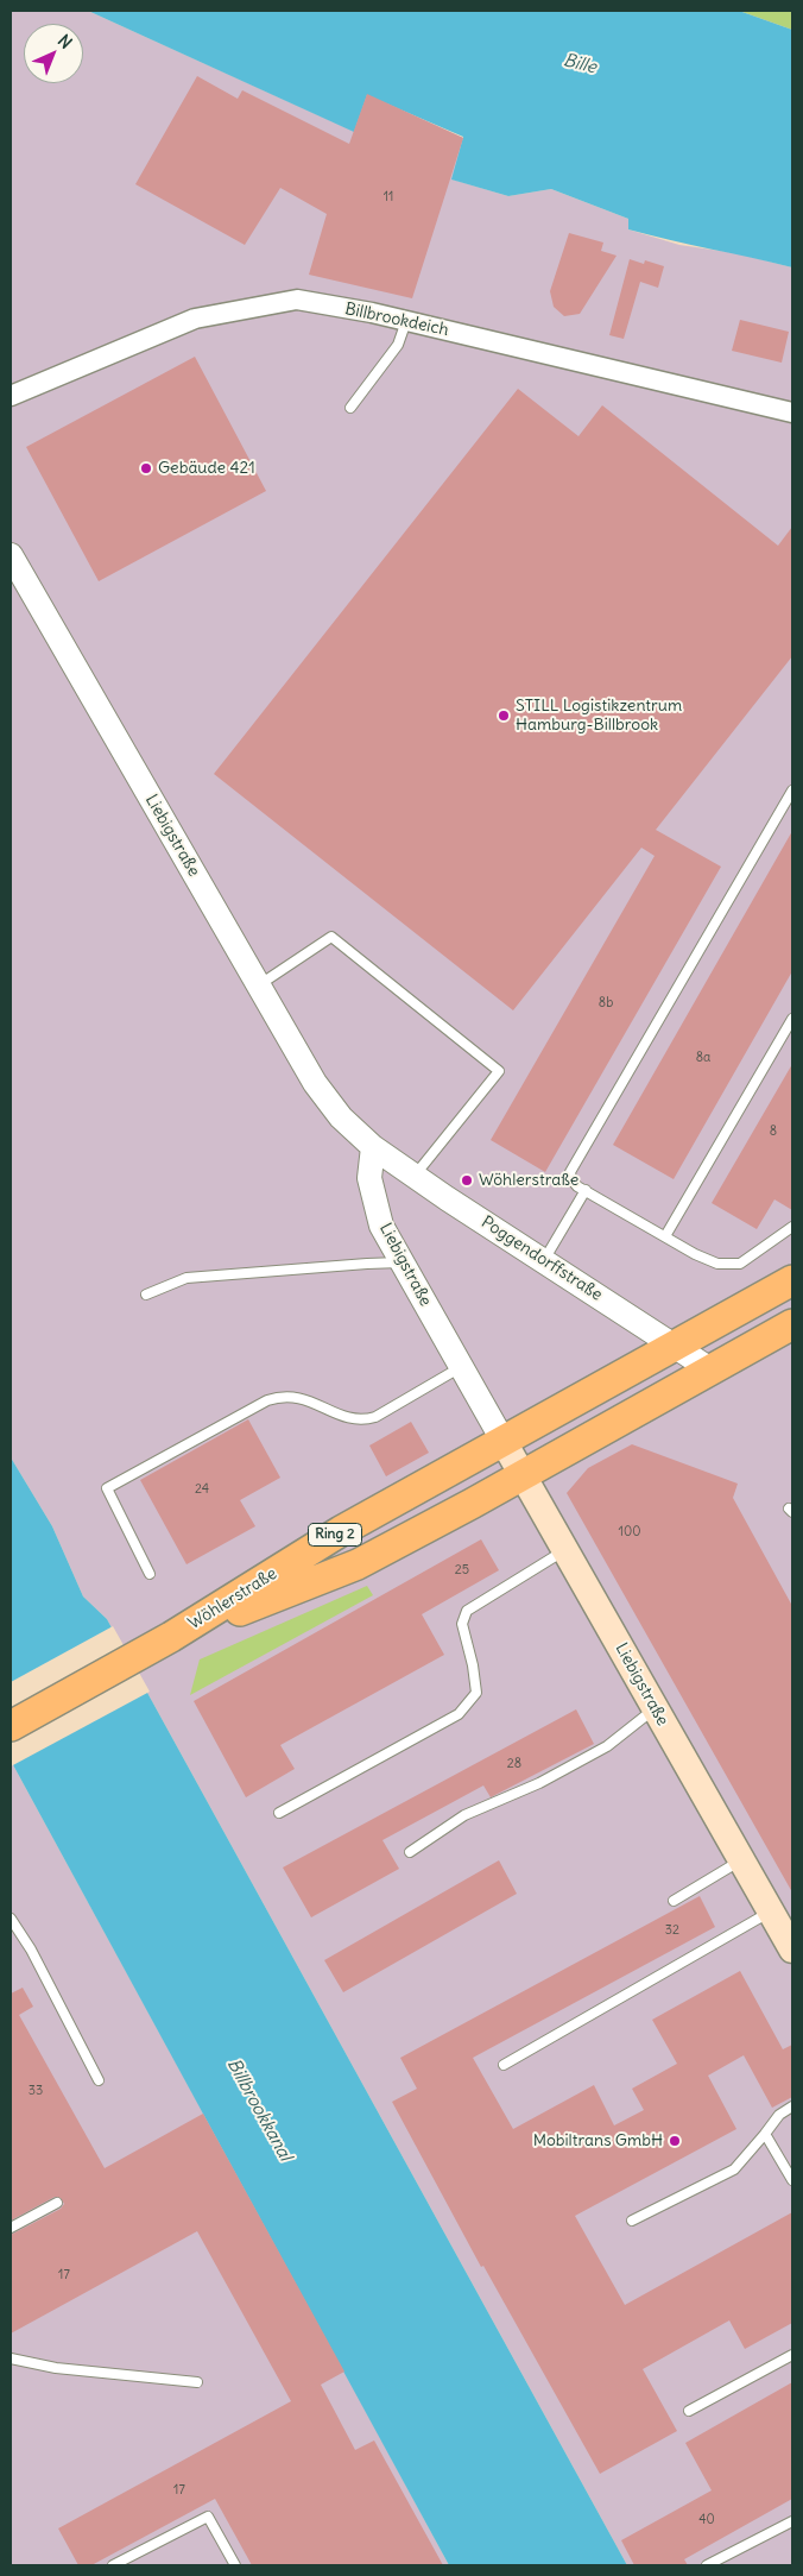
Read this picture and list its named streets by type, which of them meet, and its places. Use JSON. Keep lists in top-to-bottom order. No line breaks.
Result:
{"streets":{"main road":["Liebigstraße","Ring 2","Wöhlerstraße"],"street":["Billbrookdeich","Poggendorffstraße"]},"crossings":[["Liebigstraße","Poggendorffstraße"],["Liebigstraße","Wöhlerstraße"],["Poggendorffstraße","Wöhlerstraße"]],"water":["Bille","Billbrookkanal"],"places":["Gebäude 421","STILL Logistikzentrum Hamburg-Billbrook","Wöhlerstraße","Mobiltrans GmbH"],"house_numbers":["11","8b","8a","8","24","100","25","28","32","33","17","17","40"],"north":"top right"}
